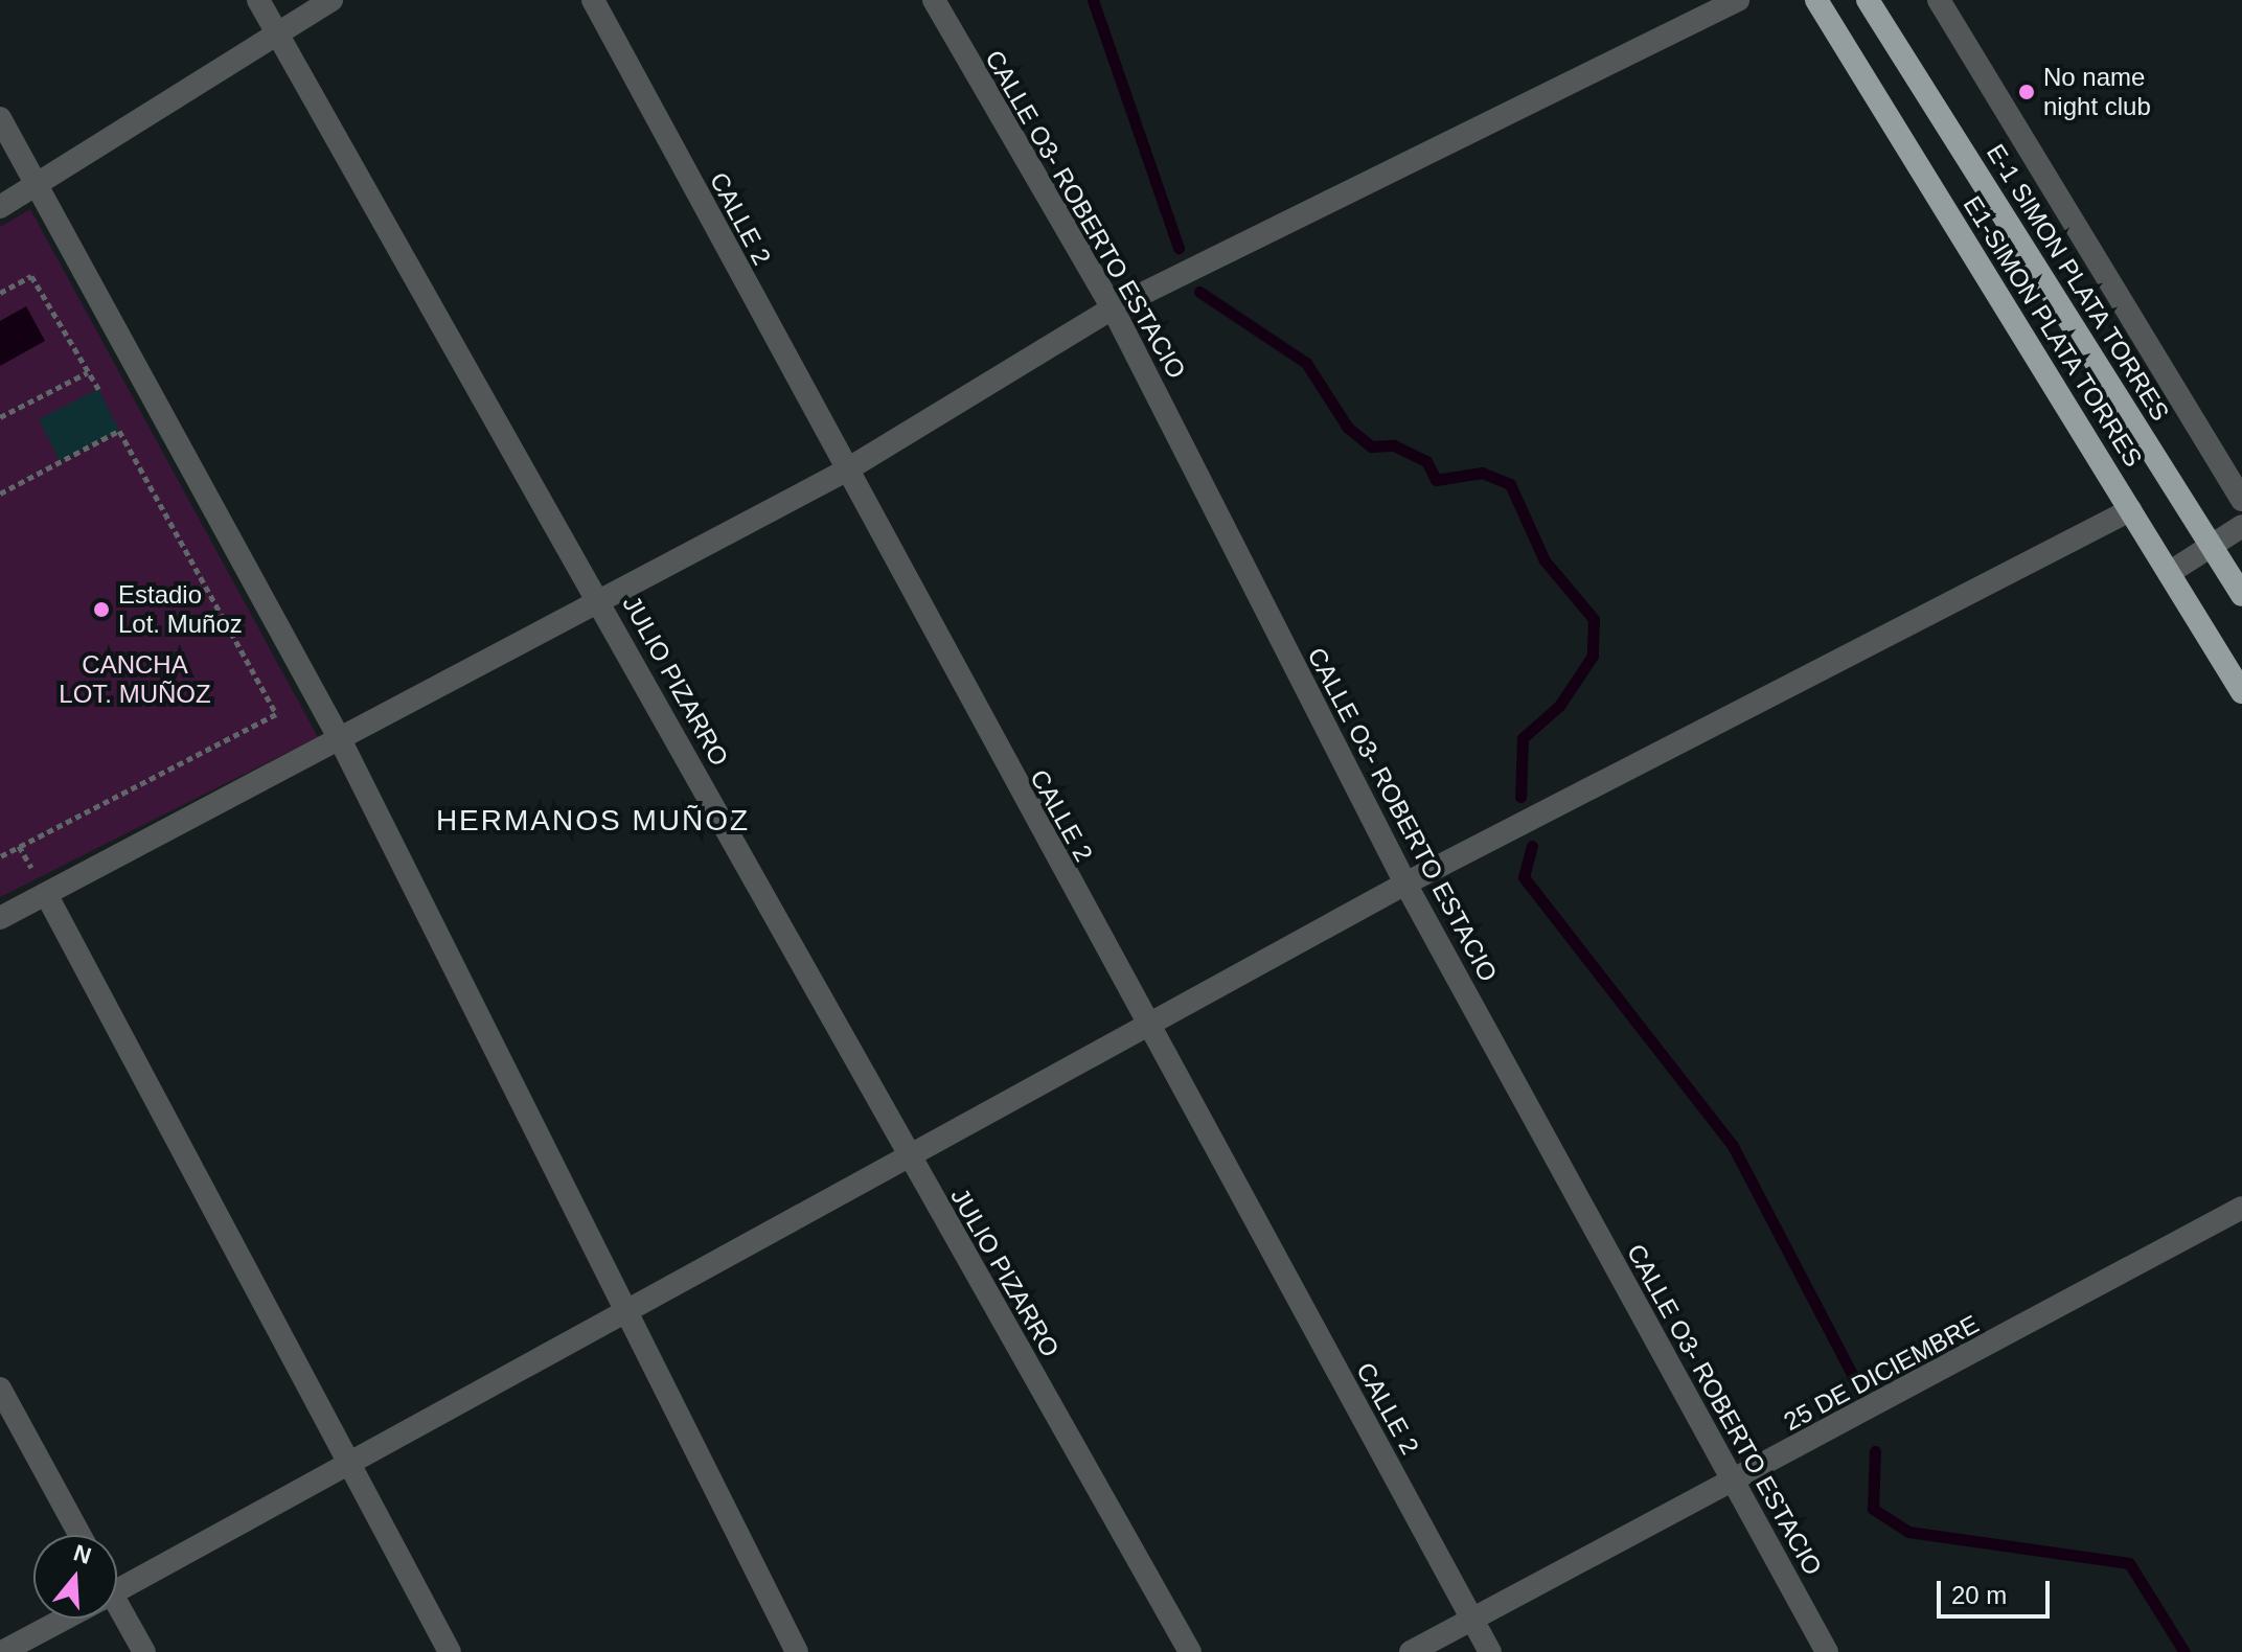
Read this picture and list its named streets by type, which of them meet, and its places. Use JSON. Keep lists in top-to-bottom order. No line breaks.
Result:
{"streets":{"highway":["E-1 SIMON PLATA TORRES","E1-SIMON PLATA TORRES"],"street":["CALLE O3- ROBERTO ESTACIO","CALLE 2","JULIO PIZARRO","25 DE DICIEMBRE"]},"crossings":[["CALLE O3- ROBERTO ESTACIO","25 DE DICIEMBRE"],["CALLE 2","25 DE DICIEMBRE"]],"districts":["HERMANOS MUÑOZ"],"parks":["CANCHA LOT. MUÑOZ"],"places":["No name night club","Estadio Lot. Muñoz"],"scale_bar":"20 m","north":"top"}
